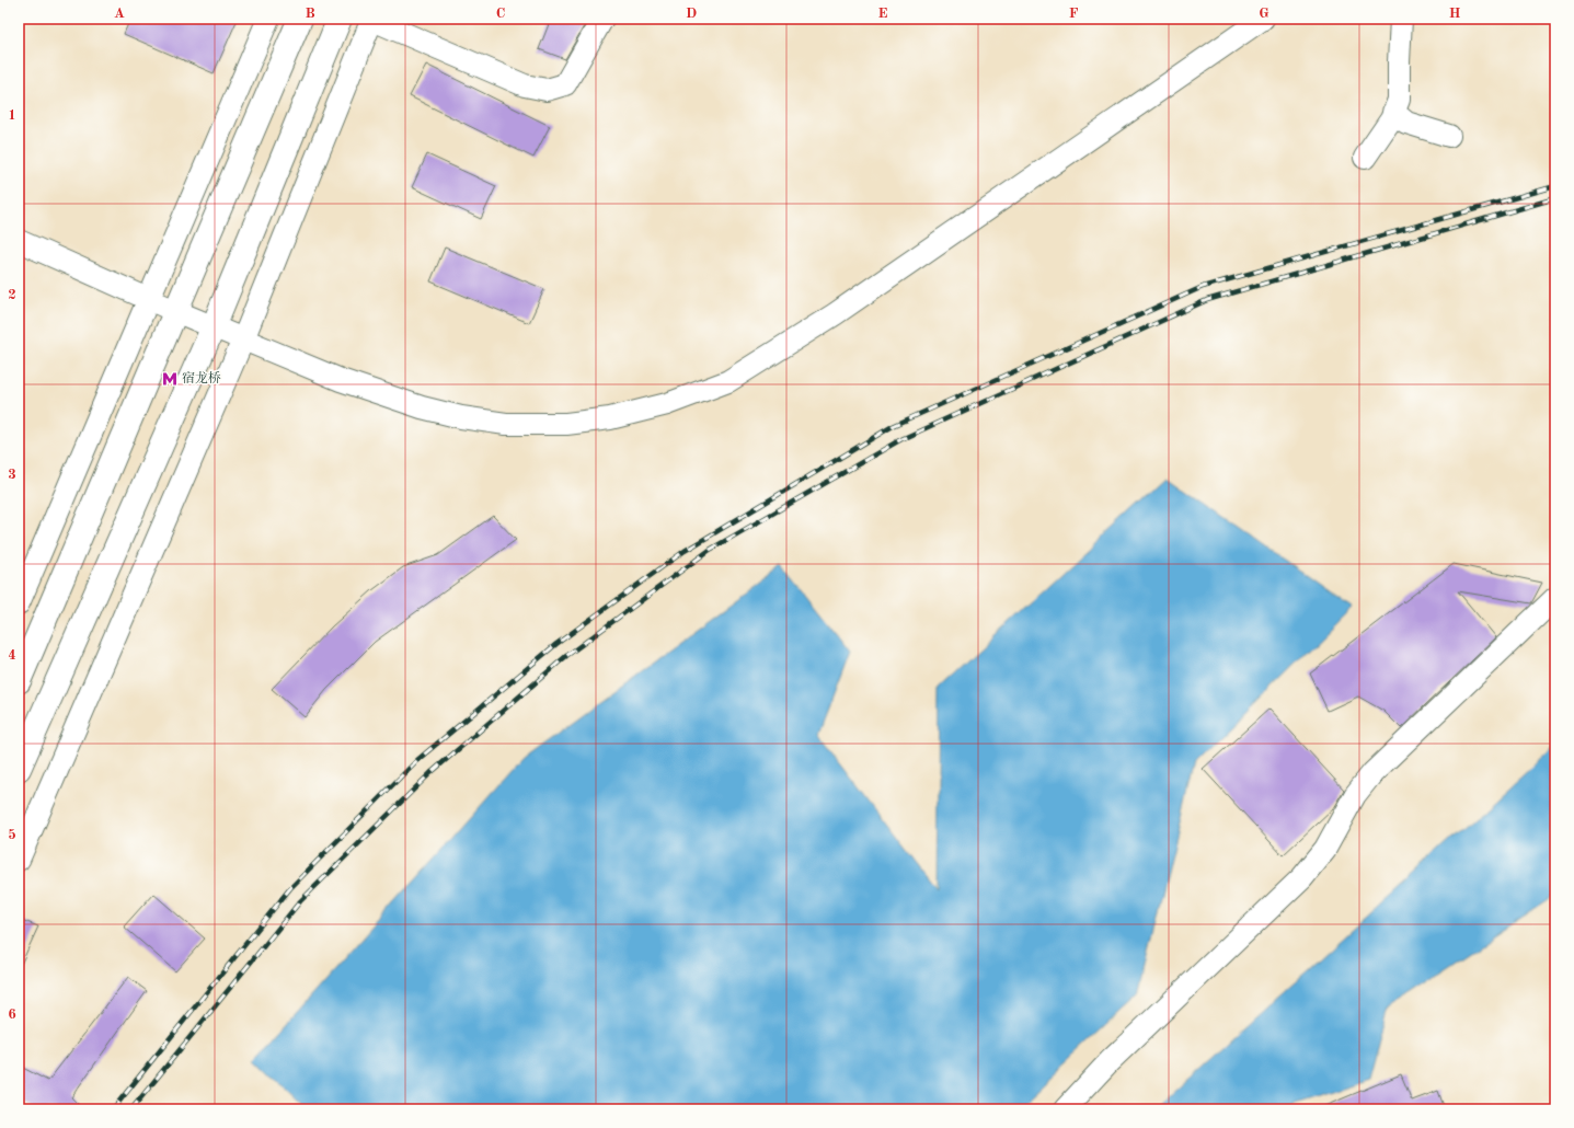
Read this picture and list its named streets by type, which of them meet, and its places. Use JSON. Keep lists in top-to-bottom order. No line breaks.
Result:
{"places":{"metro station":["宿龙桥"]},"grid":{"columns":["A","B","C","D","E","F","G","H"],"rows":["1","2","3","4","5","6"]}}
